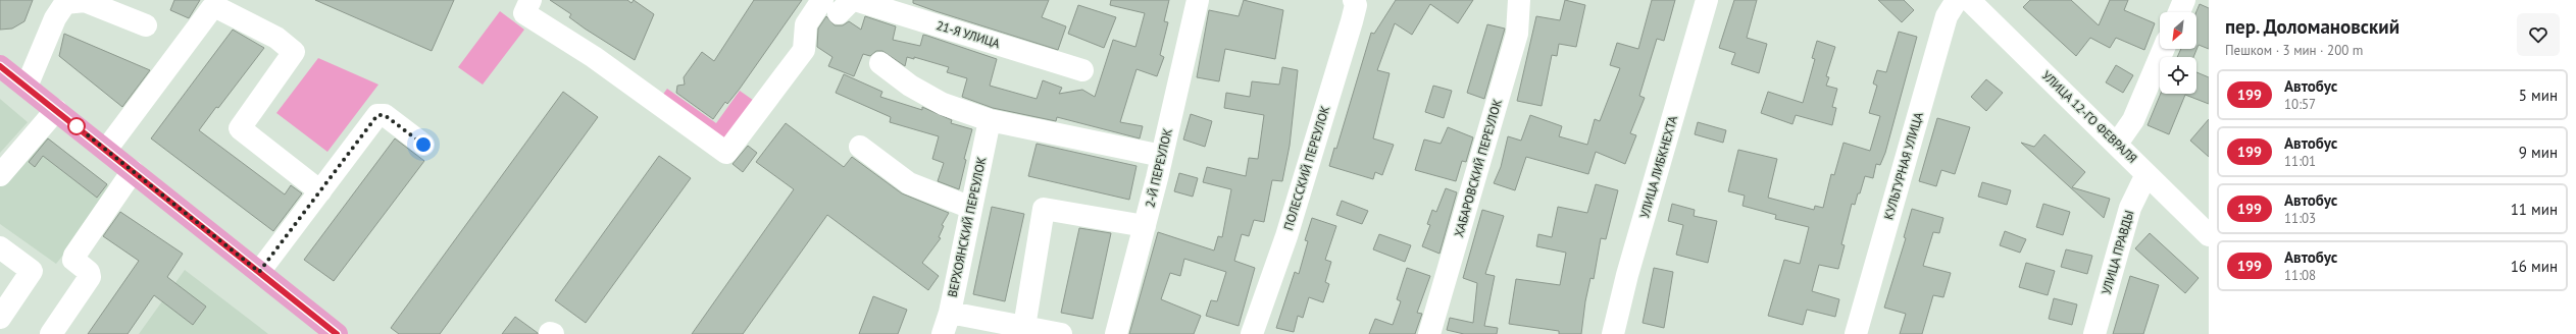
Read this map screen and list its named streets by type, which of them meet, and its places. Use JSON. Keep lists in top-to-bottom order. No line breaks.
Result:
{"streets":{"street":["21-Я УЛИЦА","УЛИЦА 12-ГО ФЕВРАЛЯ","КУЛЬТУРНАЯ УЛИЦА","УЛИЦА ЛИБКНЕХТА","2-Й ПЕРЕУЛОК","ПОЛЕССКИЙ ПЕРЕУЛОК","ХАБАРОВСКИЙ ПЕРЕУЛОК","ВЕРХОЯНСКИЙ ПЕРЕУЛОК","УЛИЦА ПРАВДЫ"]},"crossings":[["УЛИЦА 12-ГО ФЕВРАЛЯ","УЛИЦА ПРАВДЫ"]],"lines":["bus line 199"],"north":"bottom left","page":{"heading":["пер. Доломановский","Пешком · 3 мин · 200 m"],"list":[{"mark":"199","name":"Автобус","note":"10:57","value":"5 мин"},{"mark":"199","name":"Автобус","note":"11:01","value":"9 мин"},{"mark":"199","name":"Автобус","note":"11:03","value":"11 мин"},{"mark":"199","name":"Автобус","note":"11:08","value":"16 мин"}]}}
